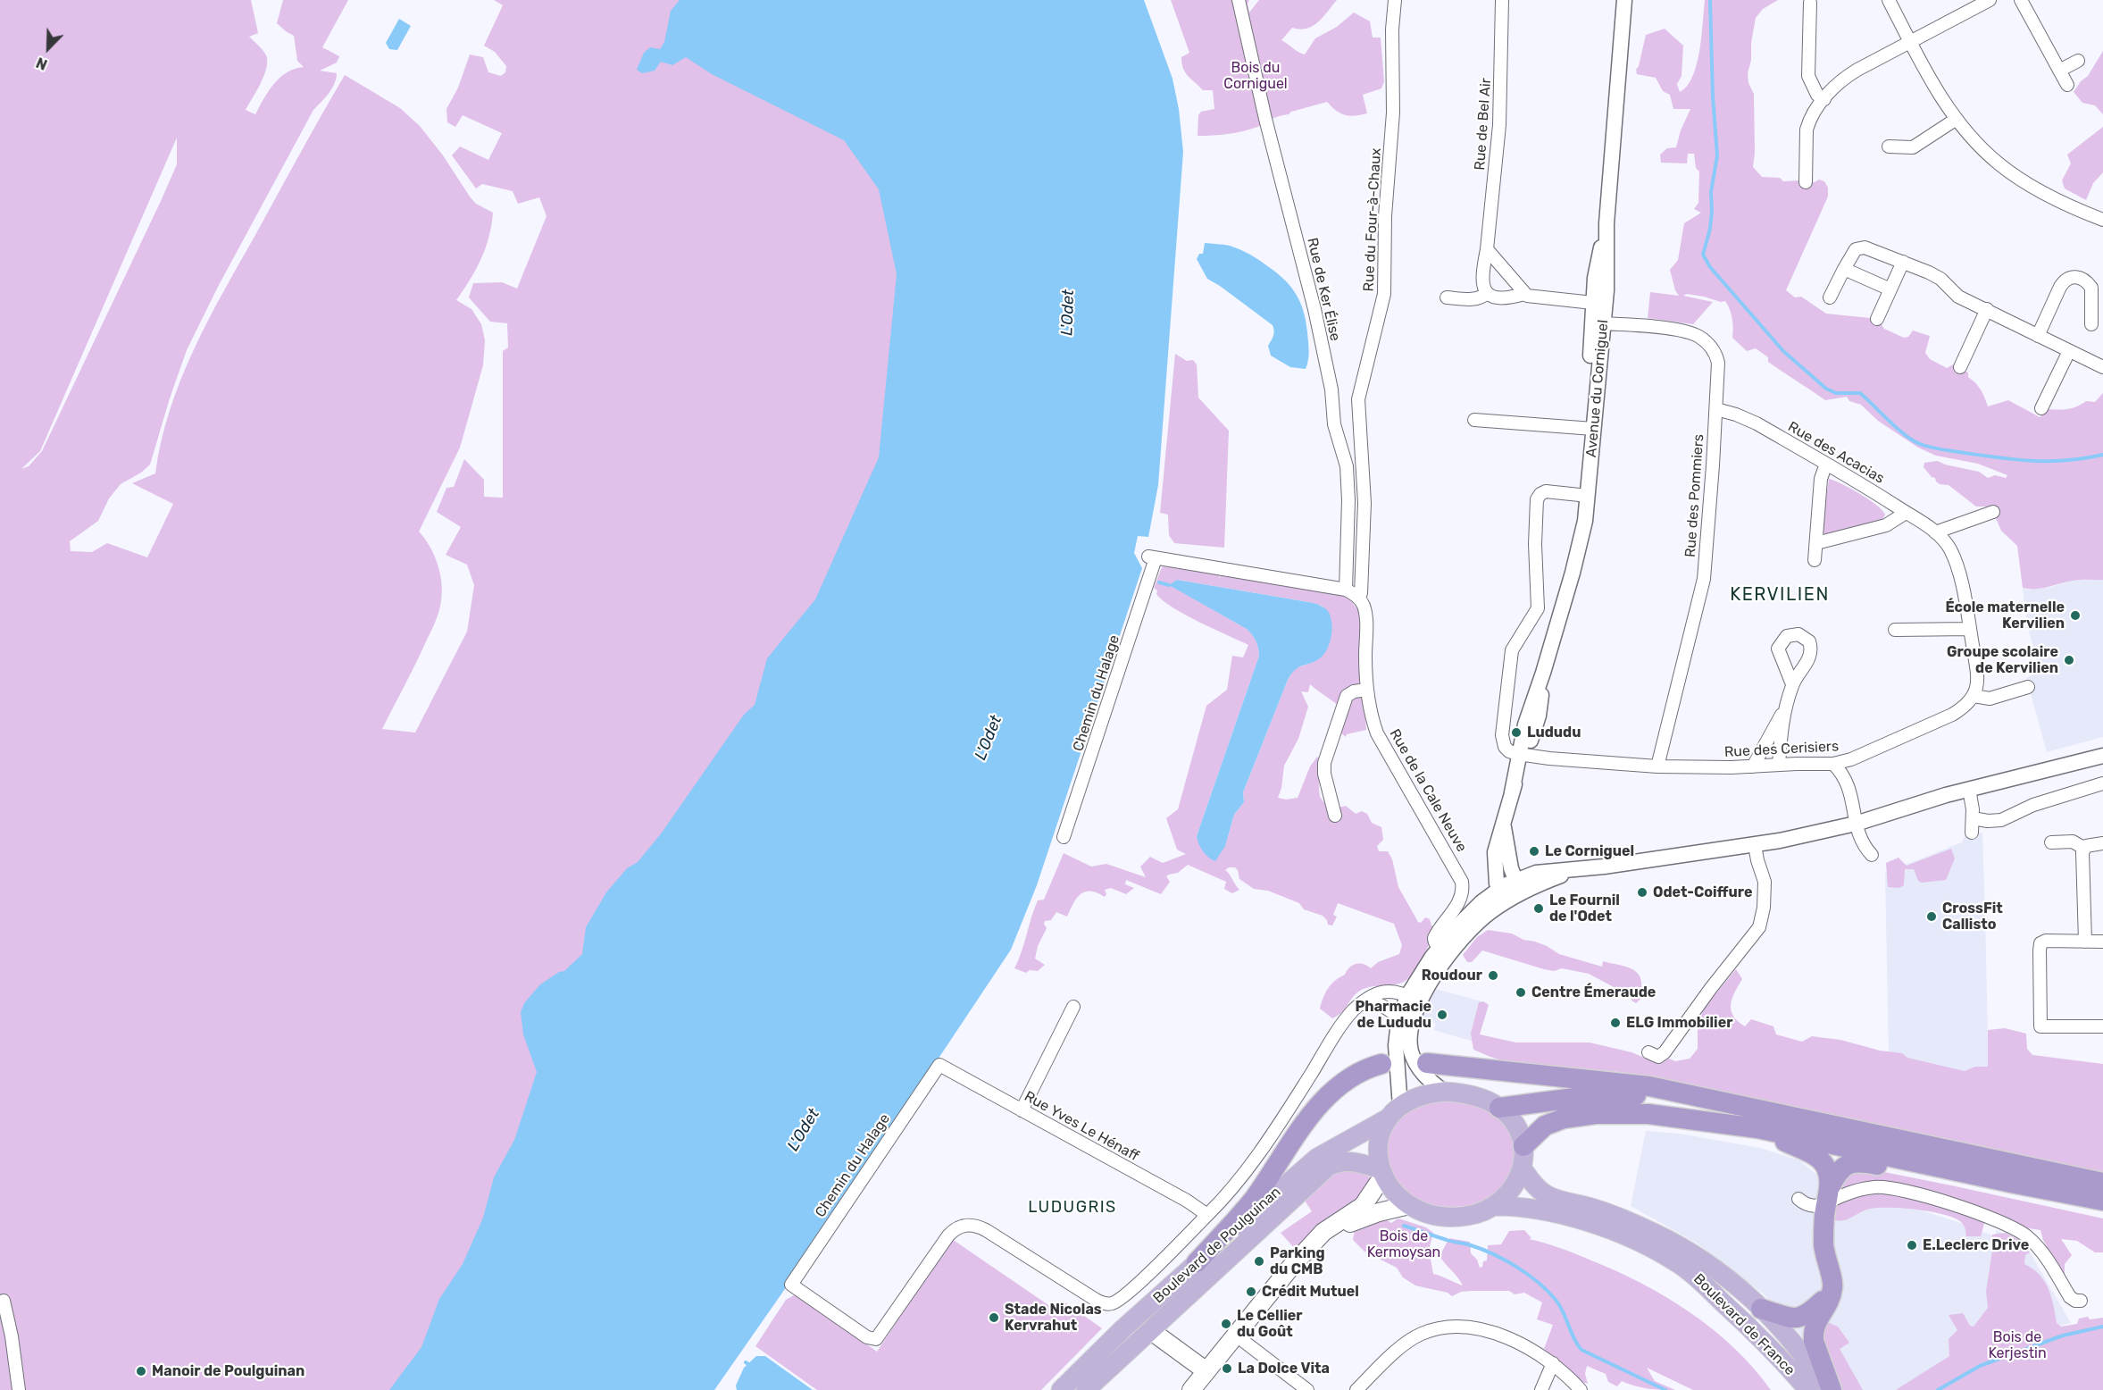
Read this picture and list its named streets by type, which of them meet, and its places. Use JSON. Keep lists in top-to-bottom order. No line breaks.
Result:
{"streets":{"main road":["Boulevard de Poulguinan","Boulevard de France"],"street":["Rue de Bel Air","Rue du Four-à-Chaux","Rue de Ker Élise","Avenue du Corniguel","Rue des Acacias","Rue des Pommiers","Chemin du Halage","Rue des Cerisiers","Rue de la Cale Neuve","Rue Yves Le Hénaff"]},"crossings":[["Rue du Four-à-Chaux","Rue de la Cale Neuve"],["Rue de Ker Élise","Chemin du Halage"],["Avenue du Corniguel","Rue des Pommiers"],["Avenue du Corniguel","Rue des Cerisiers"],["Rue des Acacias","Rue des Pommiers"],["Rue des Acacias","Rue des Cerisiers"],["Rue des Pommiers","Rue des Cerisiers"],["Chemin du Halage","Rue Yves Le Hénaff"],["Boulevard de Poulguinan","Boulevard de France"]],"districts":["KERVILIEN","LUDUGRIS"],"water":["L'Odet"],"parks":["Bois du Corniguel","Bois de Kermoysan","Bois de Kerjestin"],"places":["École maternelle Kervilien","Groupe scolaire de Kervilien","Lududu","Le Corniguel","Odet-Coiffure","Le Fournil de l'Odet","CrossFit Callisto","Roudour","Centre Émeraude","Pharmacie de Lududu","ELG Immobilier","E.Leclerc Drive","Parking du CMB","Crédit Mutuel","Stade Nicolas Kervrahut","Le Cellier du Goût","La Dolce Vita","Manoir de Poulguinan"],"north":"bottom left"}
